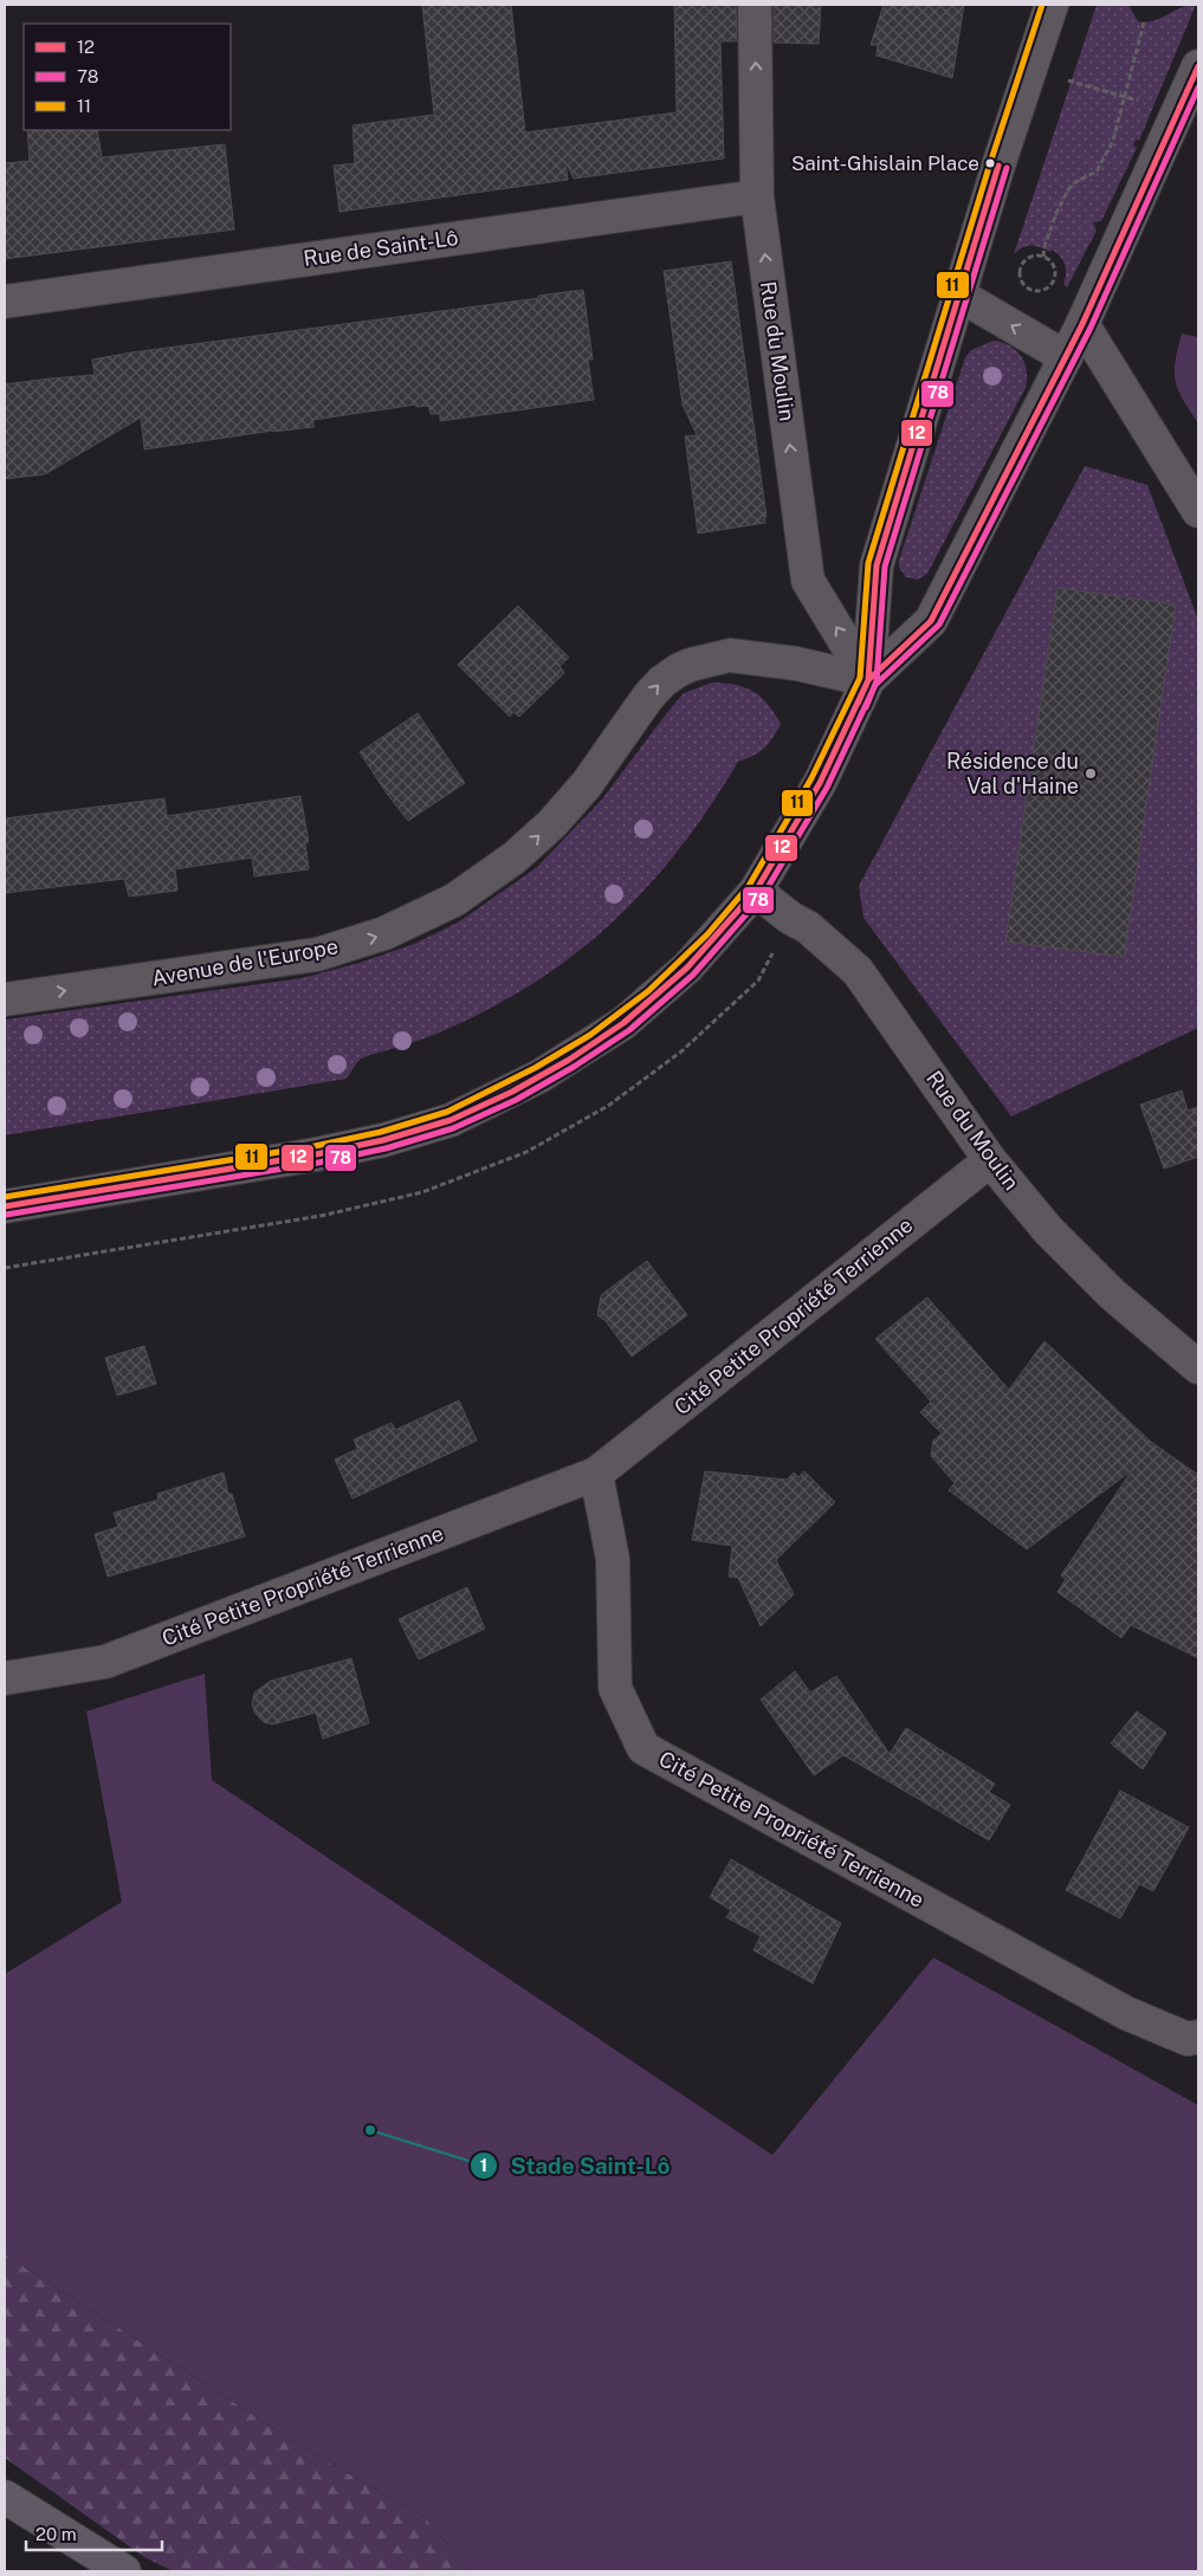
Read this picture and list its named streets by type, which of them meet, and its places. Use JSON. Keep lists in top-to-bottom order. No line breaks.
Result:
{"streets":{"street":["Rue de Saint-Lô","Rue du Moulin","Avenue de l'Europe","Cité Petite Propriété Terrienne"]},"crossings":[["Rue de Saint-Lô","Rue du Moulin"],["Rue du Moulin","Avenue de l'Europe"],["Rue du Moulin","Cité Petite Propriété Terrienne"]],"places":["Saint-Ghislain Place","Résidence du Val d'Haine","Stade Saint-Lô"],"lines":["transit line 11","transit line 12","transit line 78"],"legend":["12","78","11"],"scale_bar":"20 m"}
